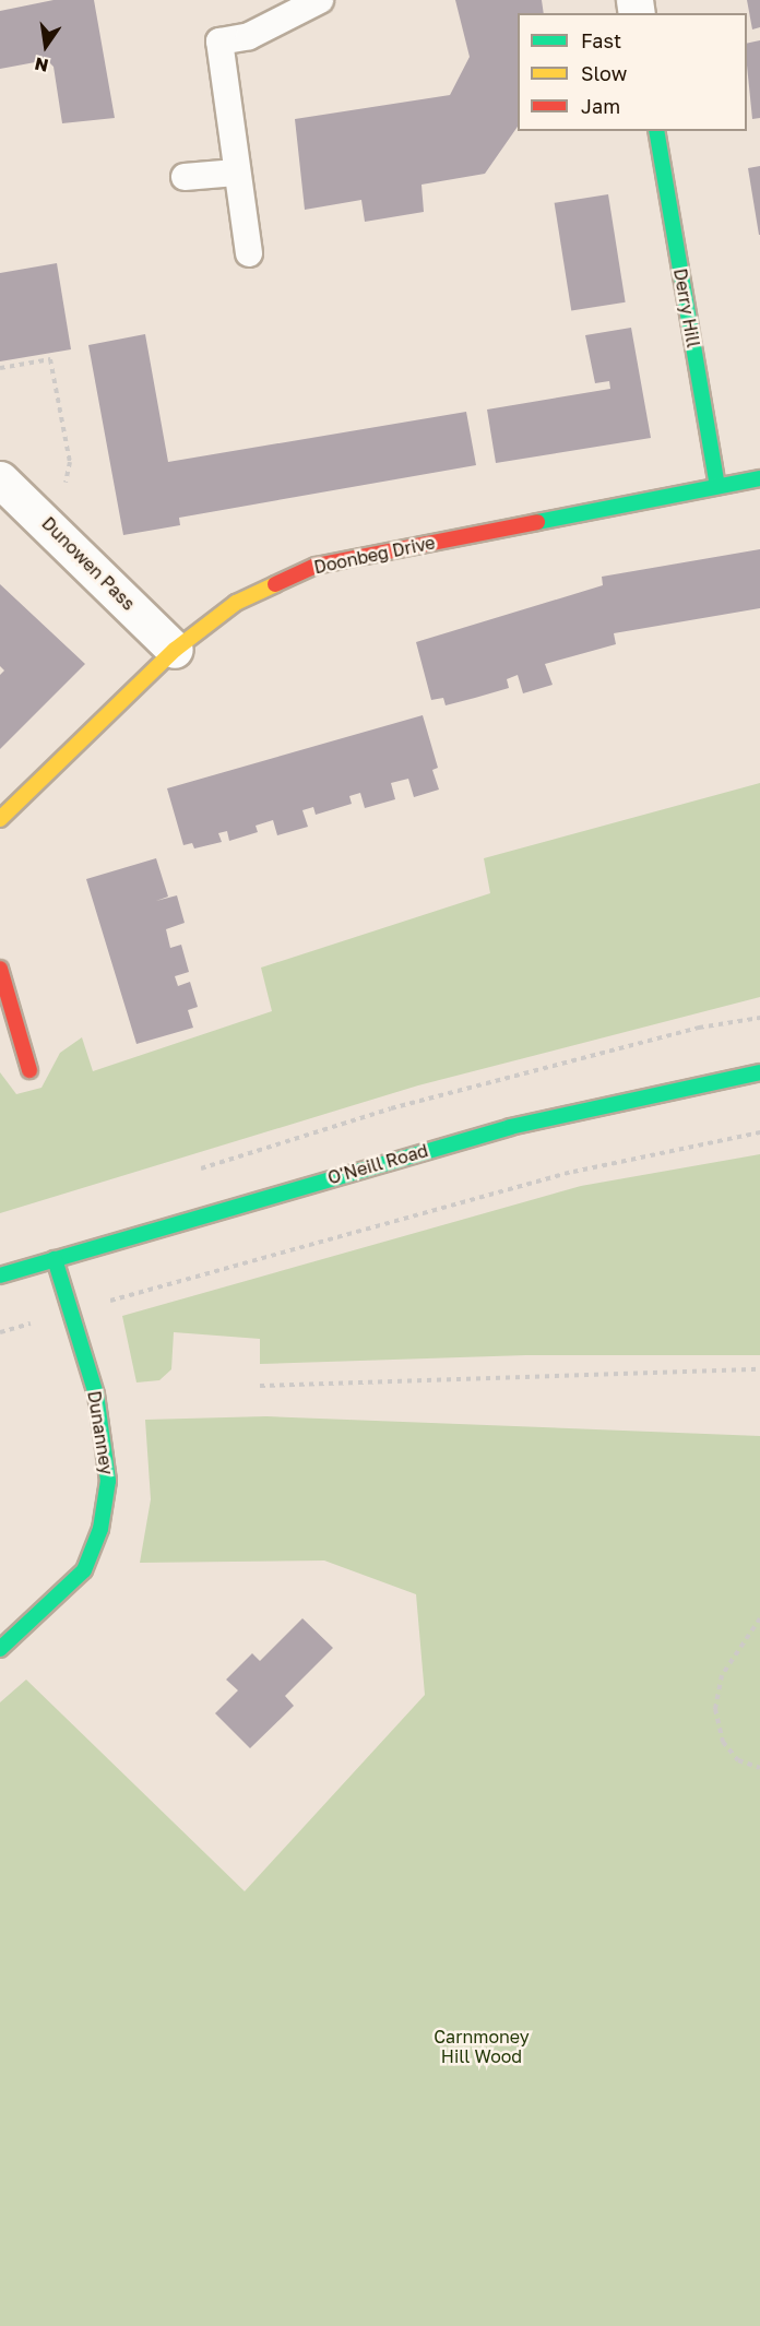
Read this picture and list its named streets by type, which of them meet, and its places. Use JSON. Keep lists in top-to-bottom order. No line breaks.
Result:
{"streets":{"street":["Derry Hill","Doonbeg Drive","Dunowen Pass","O'Neill Road","Dunanney"]},"crossings":[["Derry Hill","Doonbeg Drive"],["Doonbeg Drive","Dunowen Pass"],["O'Neill Road","Dunanney"]],"parks":["Carnmoney Hill Wood"],"legend":["Fast","Slow","Jam"],"north":"bottom"}
